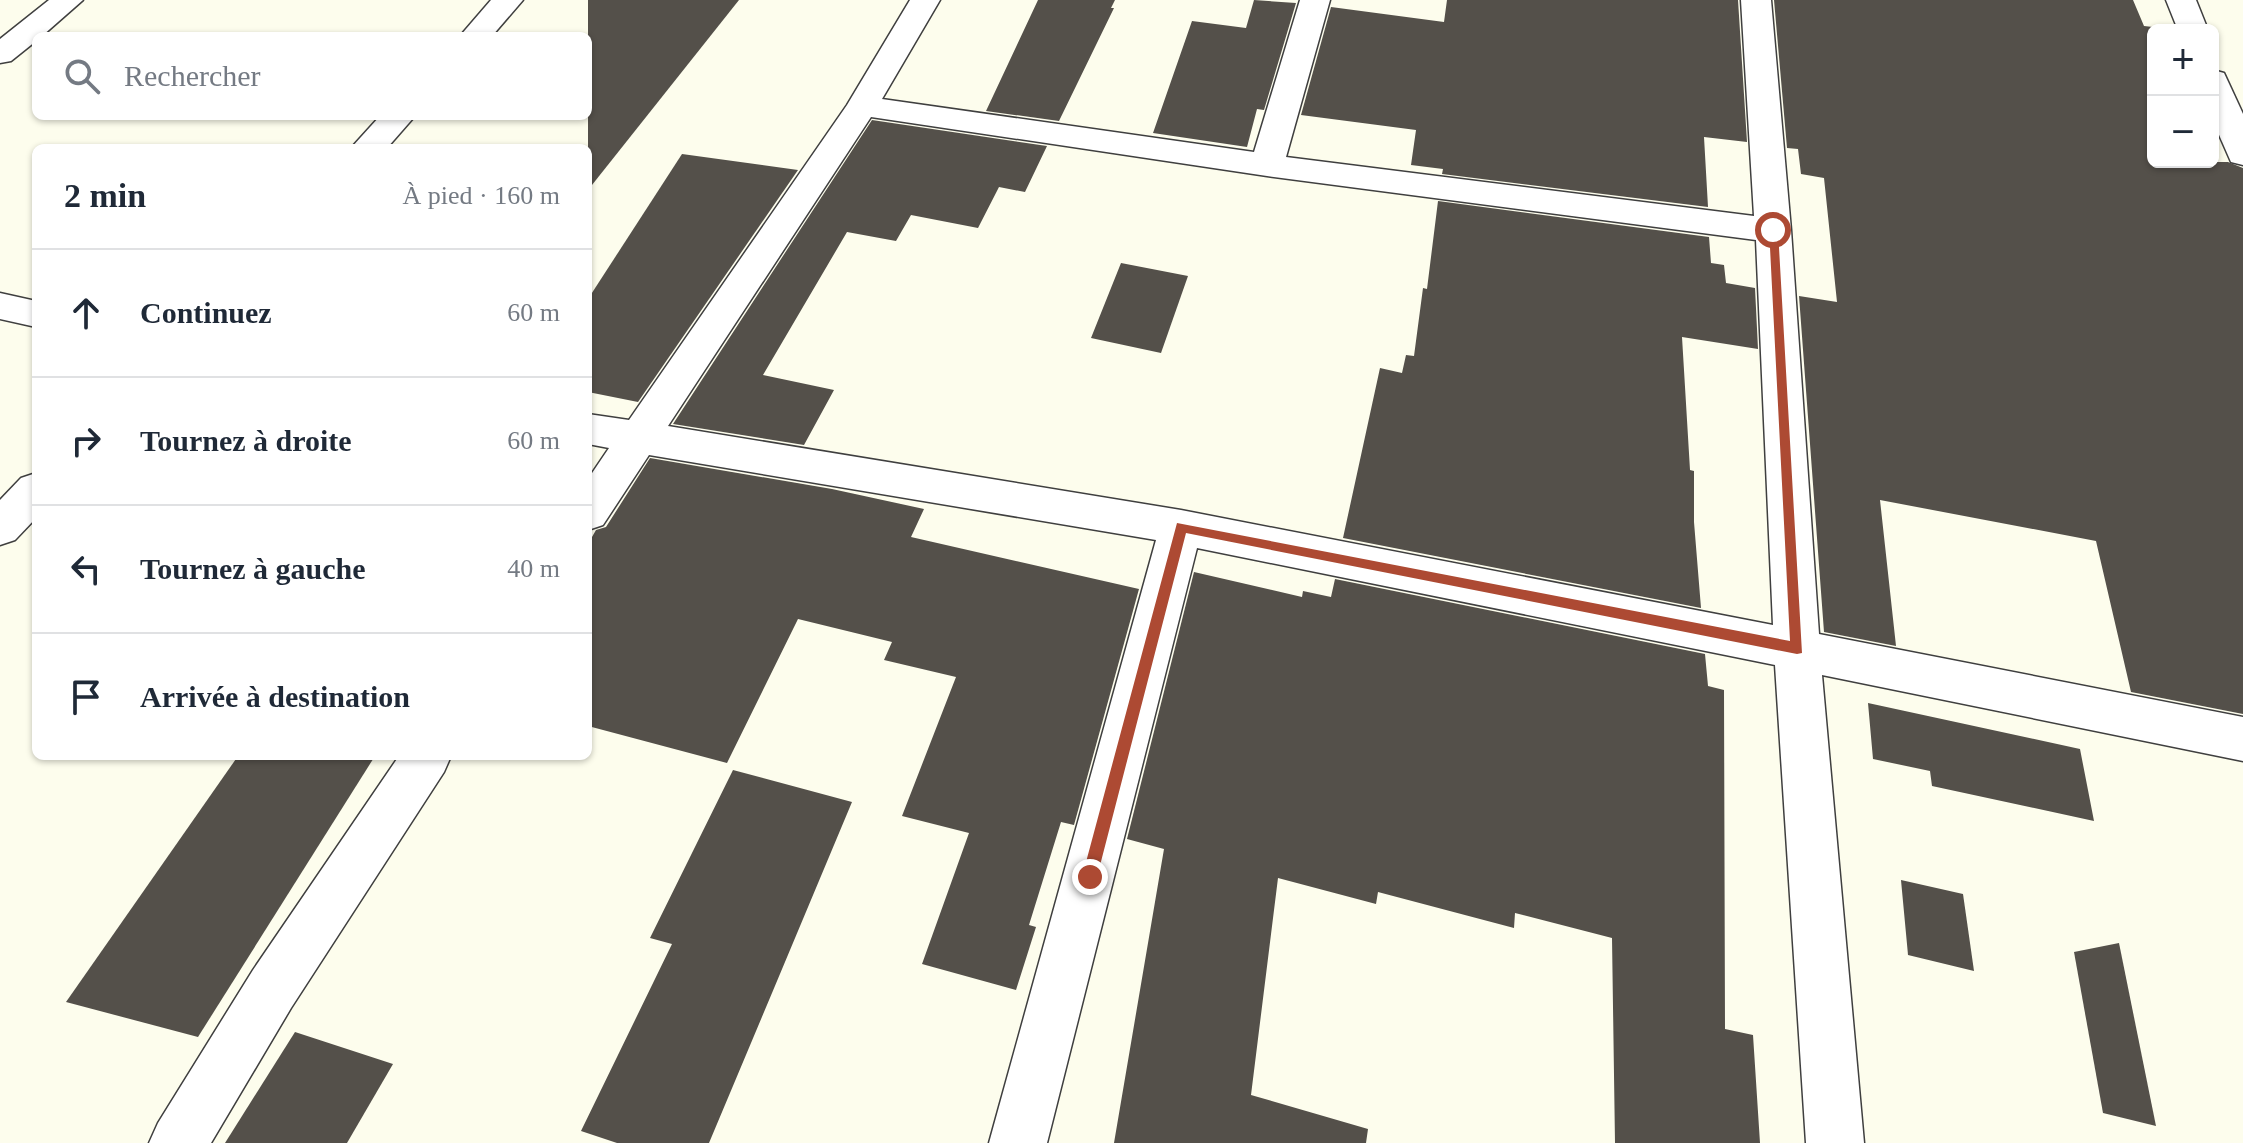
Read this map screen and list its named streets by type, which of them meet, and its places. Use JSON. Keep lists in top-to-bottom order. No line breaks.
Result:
{"page":{"map_buttons":["+","−"],"search":"Rechercher","heading":["2 min","À pied · 160 m"],"list":[["Continuez","60 m"],["Tournez à droite","60 m"],["Tournez à gauche","40 m"],"Arrivée à destination"]}}
